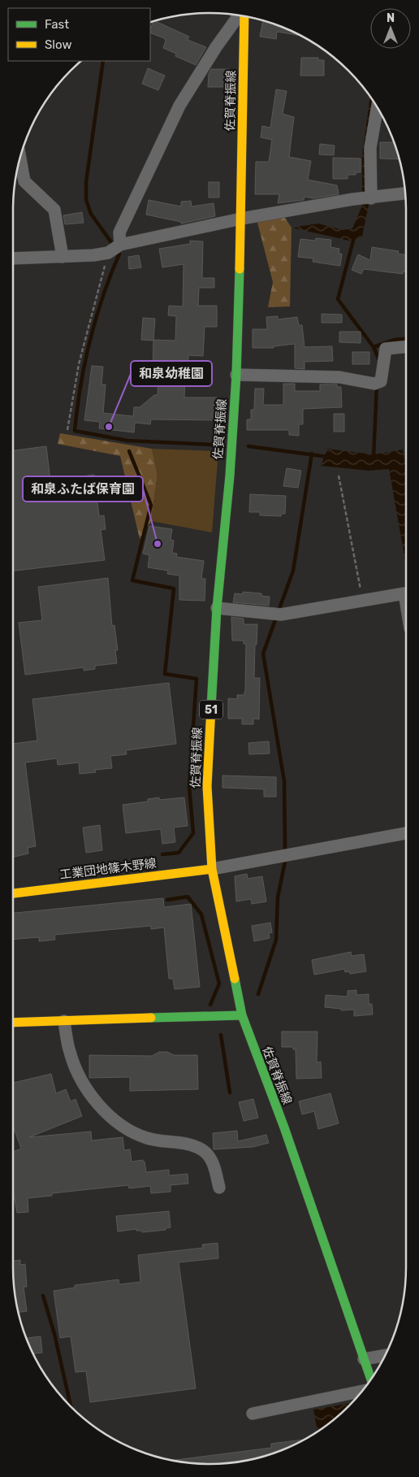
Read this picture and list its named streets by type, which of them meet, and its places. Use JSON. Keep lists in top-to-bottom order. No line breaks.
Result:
{"streets":{"main road":["佐賀脊振線","51","工業団地篠木野線"]},"crossings":[["佐賀脊振線","工業団地篠木野線"]],"places":["和泉幼稚園","和泉ふたば保育園"],"legend":["Fast","Slow"],"north":"top"}
